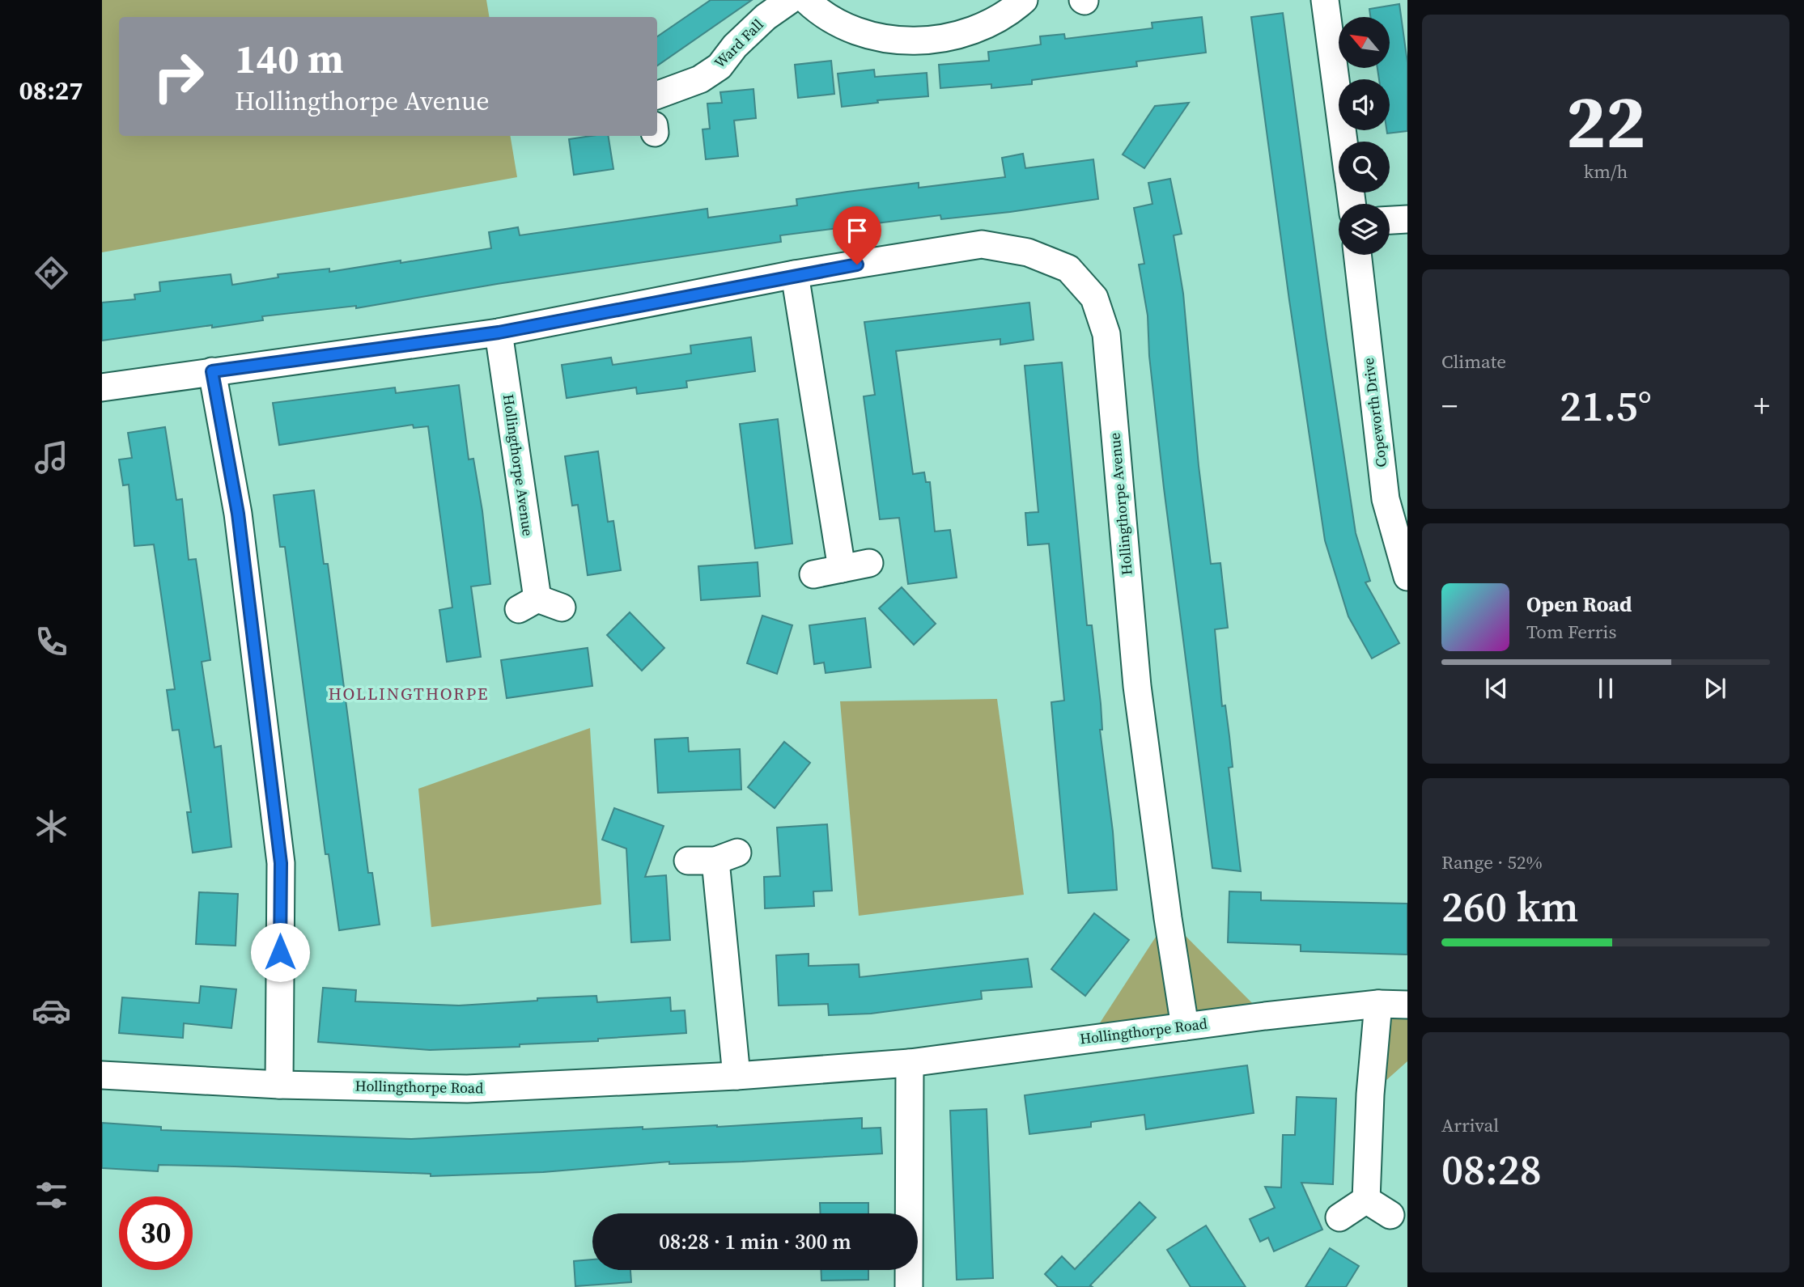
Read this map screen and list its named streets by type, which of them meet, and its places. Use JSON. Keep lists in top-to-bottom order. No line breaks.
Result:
{"streets":{"street":["Ward Fall","Copeworth Drive","Hollingthorpe Avenue","Hollingthorpe Road"]},"crossings":[["Hollingthorpe Avenue","Hollingthorpe Road"]],"districts":["HOLLINGTHORPE"],"north":"top left","page":{"tabs":"08:27","tile":[["22","km/h"],"Climate",["Range · 52%","260 km"],["Arrival","08:28"]],"turn":["140 m","Hollingthorpe Avenue"],"heat":["−","21.5°","+"],"song":["Open Road","Tom Ferris"],"limit":"30","trip":"08:28 · 1 min · 300 m"}}
